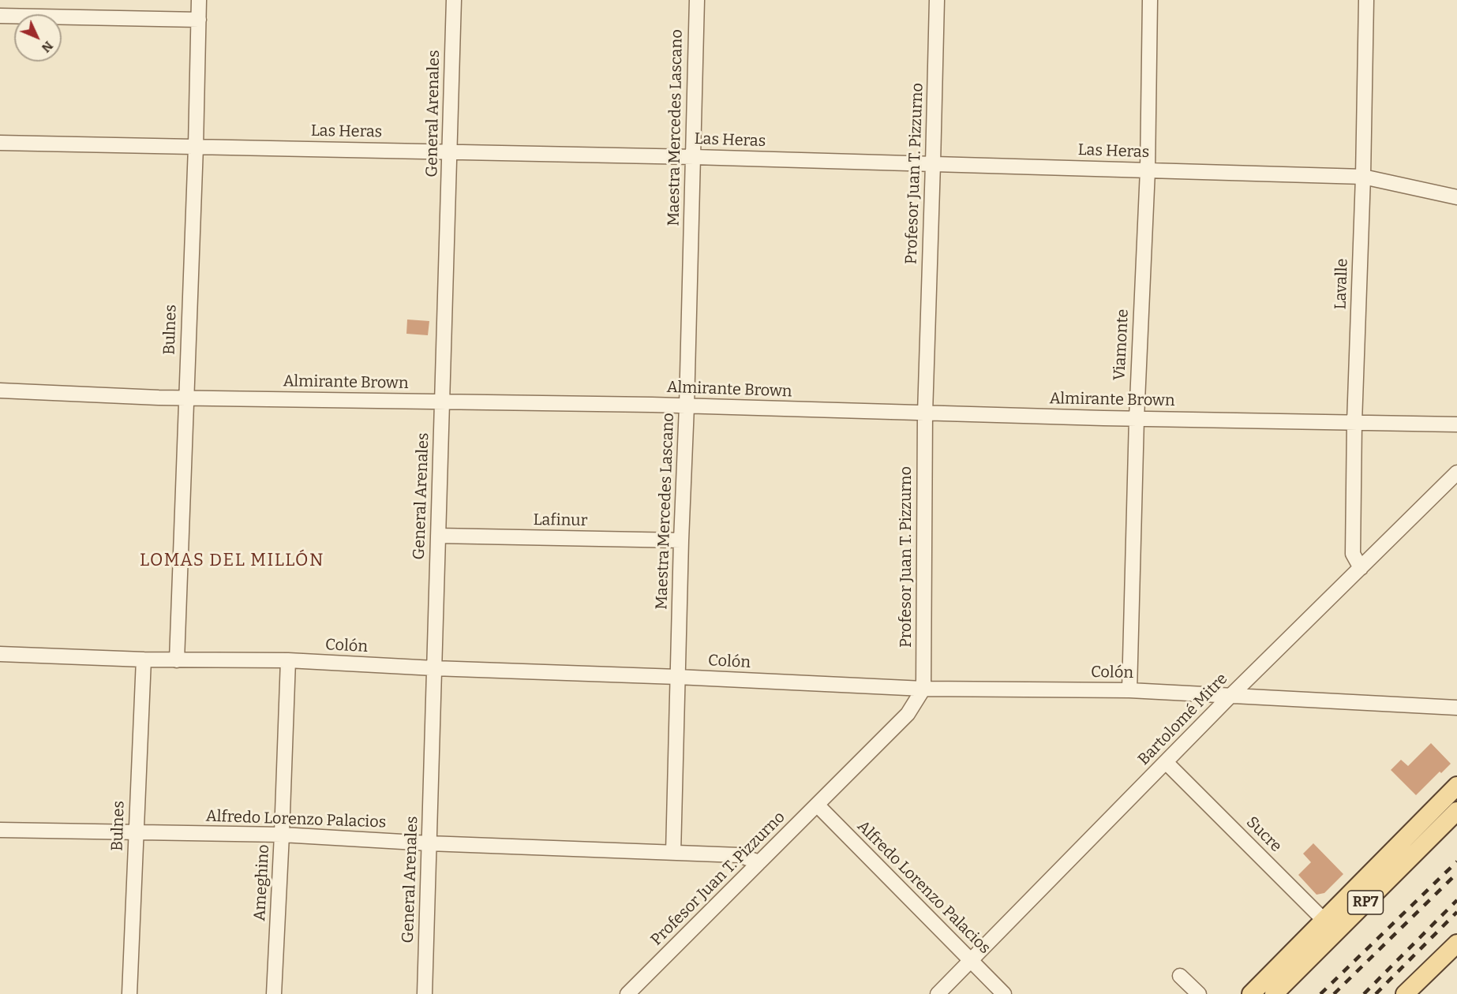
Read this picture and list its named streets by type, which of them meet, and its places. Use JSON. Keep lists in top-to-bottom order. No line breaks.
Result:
{"streets":{"main road":["RP7"],"street":["General Arenales","Maestra Mercedes Lascano","Las Heras","Profesor Juan T. Pizzurno","Lavalle","Bulnes","Viamonte","Almirante Brown","Lafinur","Colón","Bartolomé Mitre","Alfredo Lorenzo Palacios","Sucre","Ameghino"]},"crossings":[["General Arenales","Las Heras"],["General Arenales","Almirante Brown"],["General Arenales","Lafinur"],["General Arenales","Colón"],["General Arenales","Alfredo Lorenzo Palacios"],["Maestra Mercedes Lascano","Las Heras"],["Maestra Mercedes Lascano","Almirante Brown"],["Maestra Mercedes Lascano","Lafinur"],["Maestra Mercedes Lascano","Colón"],["Maestra Mercedes Lascano","Alfredo Lorenzo Palacios"],["Las Heras","Profesor Juan T. Pizzurno"],["Las Heras","Lavalle"],["Las Heras","Bulnes"],["Las Heras","Viamonte"],["Profesor Juan T. Pizzurno","Almirante Brown"],["Profesor Juan T. Pizzurno","Colón"],["Profesor Juan T. Pizzurno","Alfredo Lorenzo Palacios"],["Lavalle","Almirante Brown"],["Lavalle","Bartolomé Mitre"],["Bulnes","Almirante Brown"],["Bulnes","Colón"],["Bulnes","Alfredo Lorenzo Palacios"],["Viamonte","Almirante Brown"],["Viamonte","Colón"],["Colón","Bartolomé Mitre"],["Colón","Ameghino"],["Bartolomé Mitre","Alfredo Lorenzo Palacios"],["Bartolomé Mitre","Sucre"],["Alfredo Lorenzo Palacios","Ameghino"],["Sucre","RP7"]],"districts":["LOMAS DEL MILLÓN"],"north":"bottom right"}
